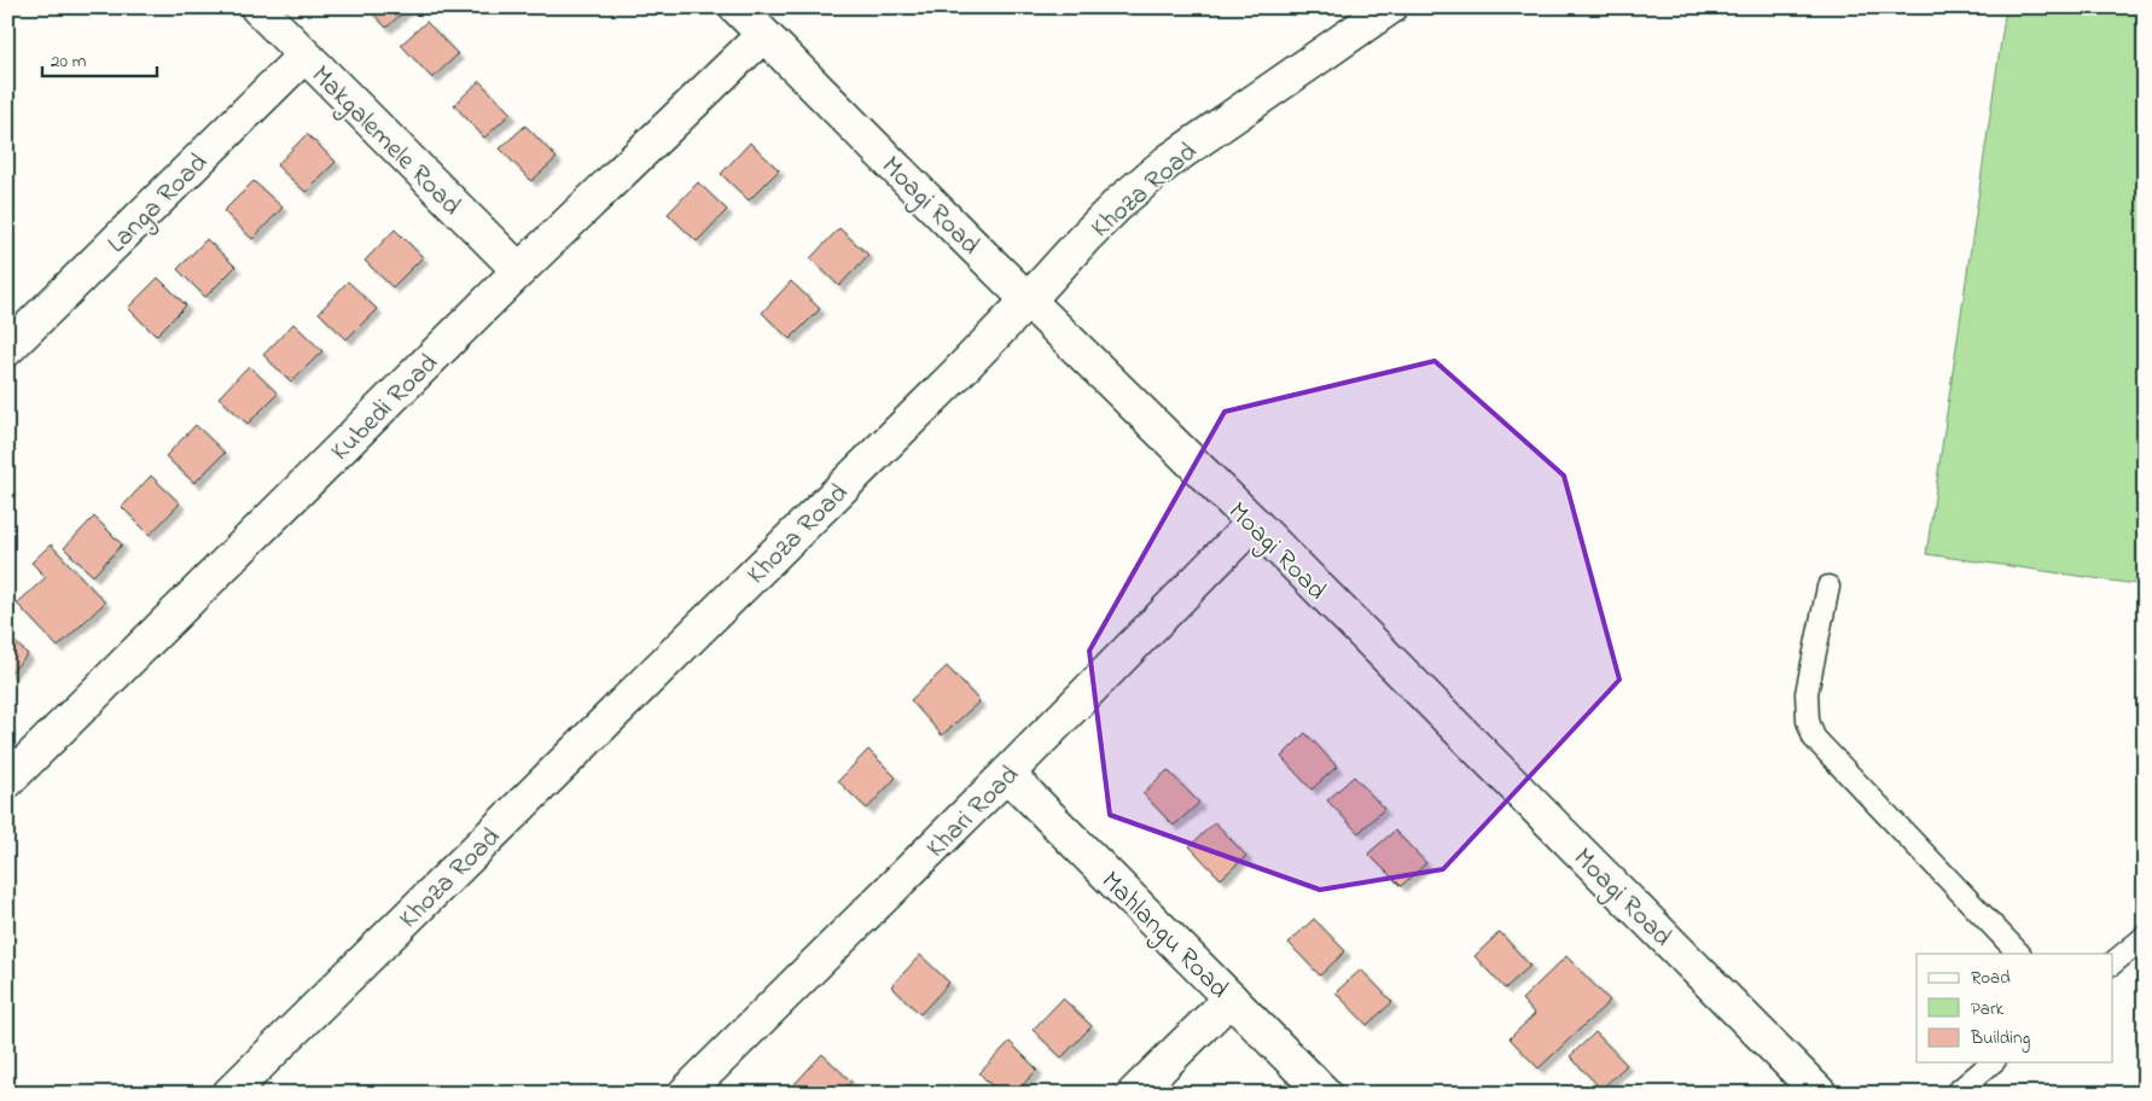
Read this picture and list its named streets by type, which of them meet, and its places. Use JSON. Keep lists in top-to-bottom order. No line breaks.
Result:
{"streets":{"street":["Makgalemele Road","Khoza Road","Langa Road","Moagi Road","Kubedi Road","Khari Road","Mahlangu Road"]},"crossings":[["Makgalemele Road","Langa Road"],["Makgalemele Road","Kubedi Road"],["Khoza Road","Moagi Road"],["Moagi Road","Kubedi Road"],["Moagi Road","Khari Road"],["Khari Road","Mahlangu Road"]],"legend":["Road","Park","Building"],"scale_bar":"20 m"}
